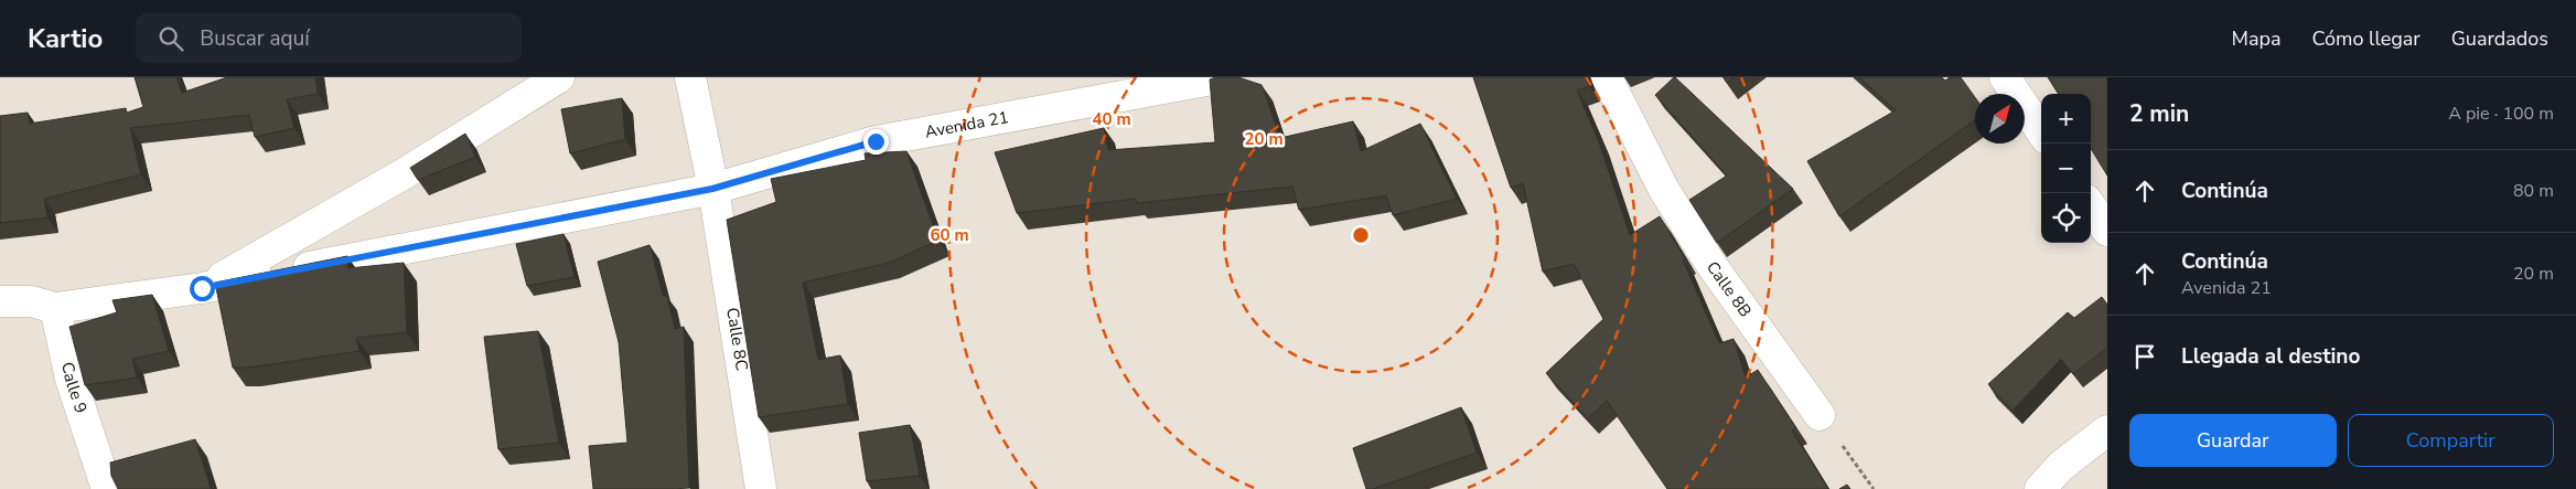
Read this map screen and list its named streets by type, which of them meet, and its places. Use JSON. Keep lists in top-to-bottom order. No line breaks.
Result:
{"streets":{"street":["Avenida 21","Calle 8B","Calle 8C","Calle 9"]},"crossings":[["Avenida 21","Calle 8C"],["Avenida 21","Calle 9"]],"north":"top right","page":{"header":"Kartio","search":"Buscar aquí","nav":["Mapa","Cómo llegar","Guardados"],"heading":["2 min","A pie · 100 m"],"map_buttons":["+","−"],"list":[["Continúa","80 m"],["Continúa","Avenida 21","20 m"],"Llegada al destino"],"buttons":["Guardar","Compartir"]},"rings":["40 m","20 m","60 m"]}
